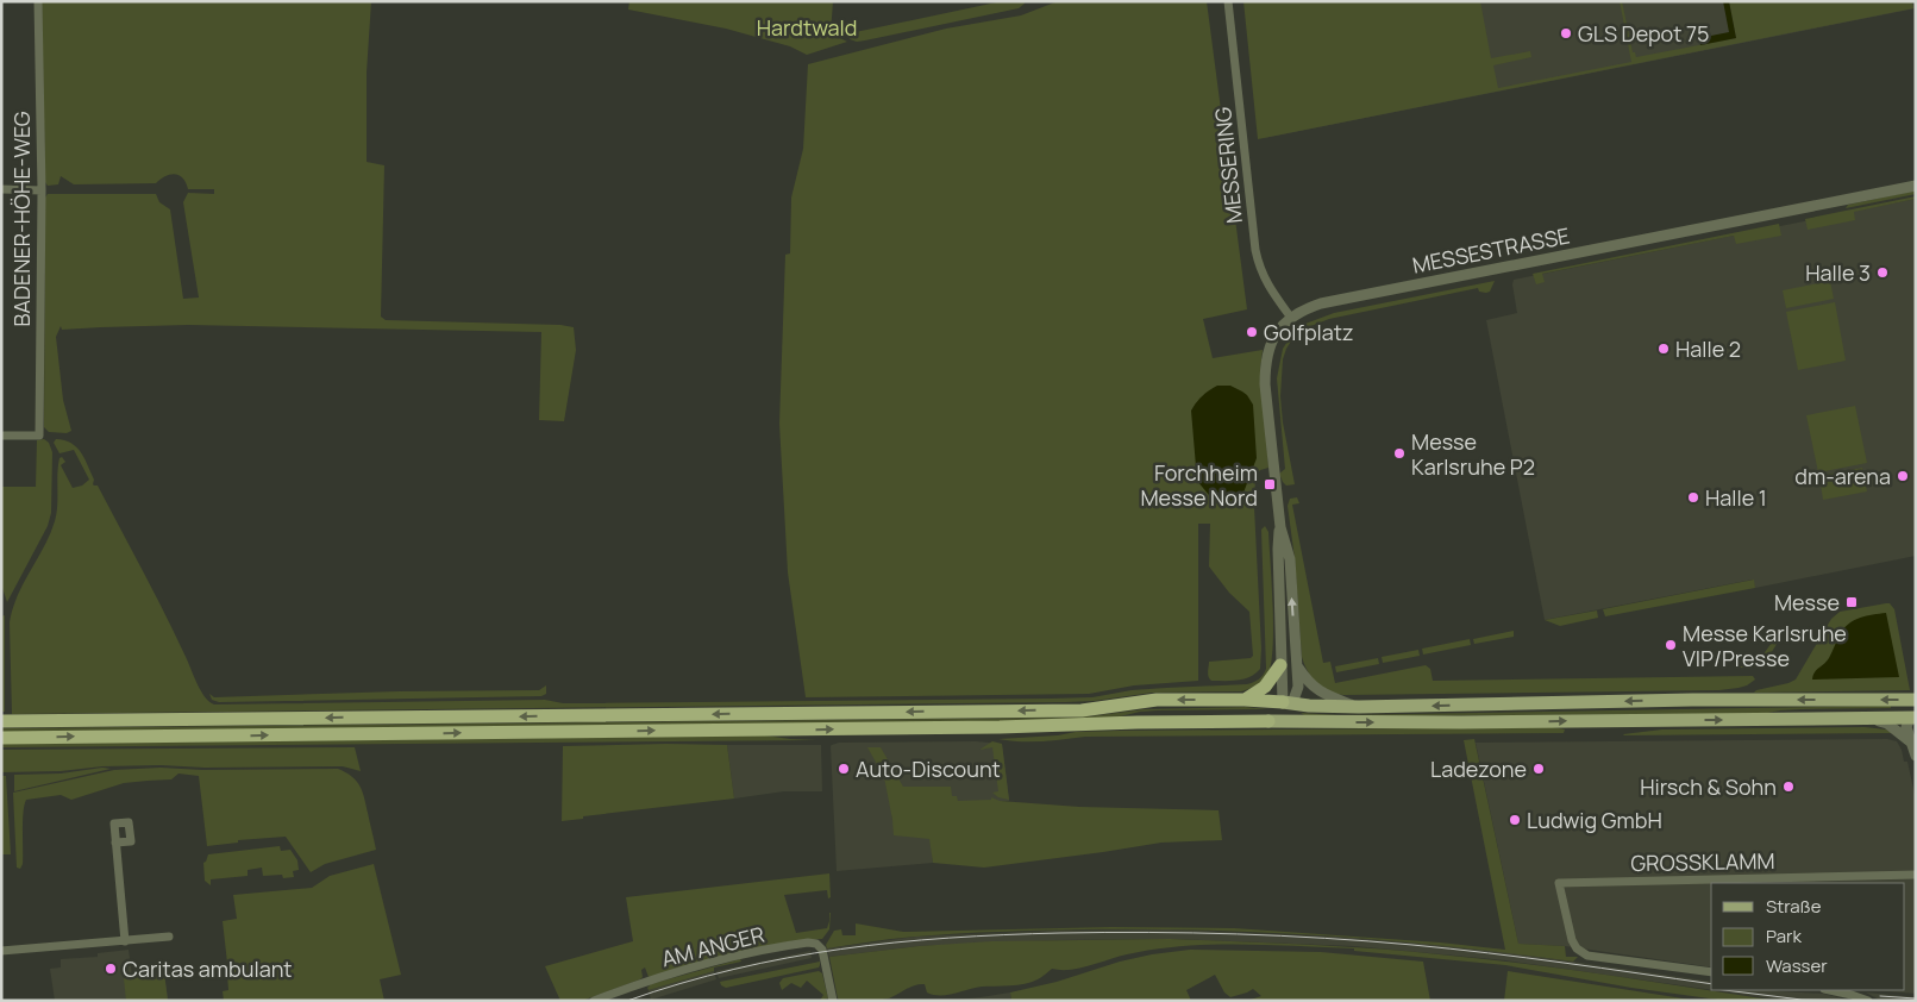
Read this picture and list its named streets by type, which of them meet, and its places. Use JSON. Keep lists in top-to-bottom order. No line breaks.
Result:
{"streets":{"street":["MESSERING","BADENER-HÖHE-WEG","MESSESTRASSE","GROSSKLAMM","AM ANGER"]},"crossings":[["MESSERING","MESSESTRASSE"]],"parks":["Hardtwald"],"places":{"other":["GLS Depot 75","Halle 3","Golfplatz","Halle 2","Messe Karlsruhe P2","dm-arena","Halle 1","Messe Karlsruhe VIP/Presse","Auto-Discount","Ladezone","Hirsch & Sohn","Ludwig GmbH","Caritas ambulant"],"transit":["Forchheim Messe Nord","Messe"]},"legend":["Straße","Park","Wasser"]}
